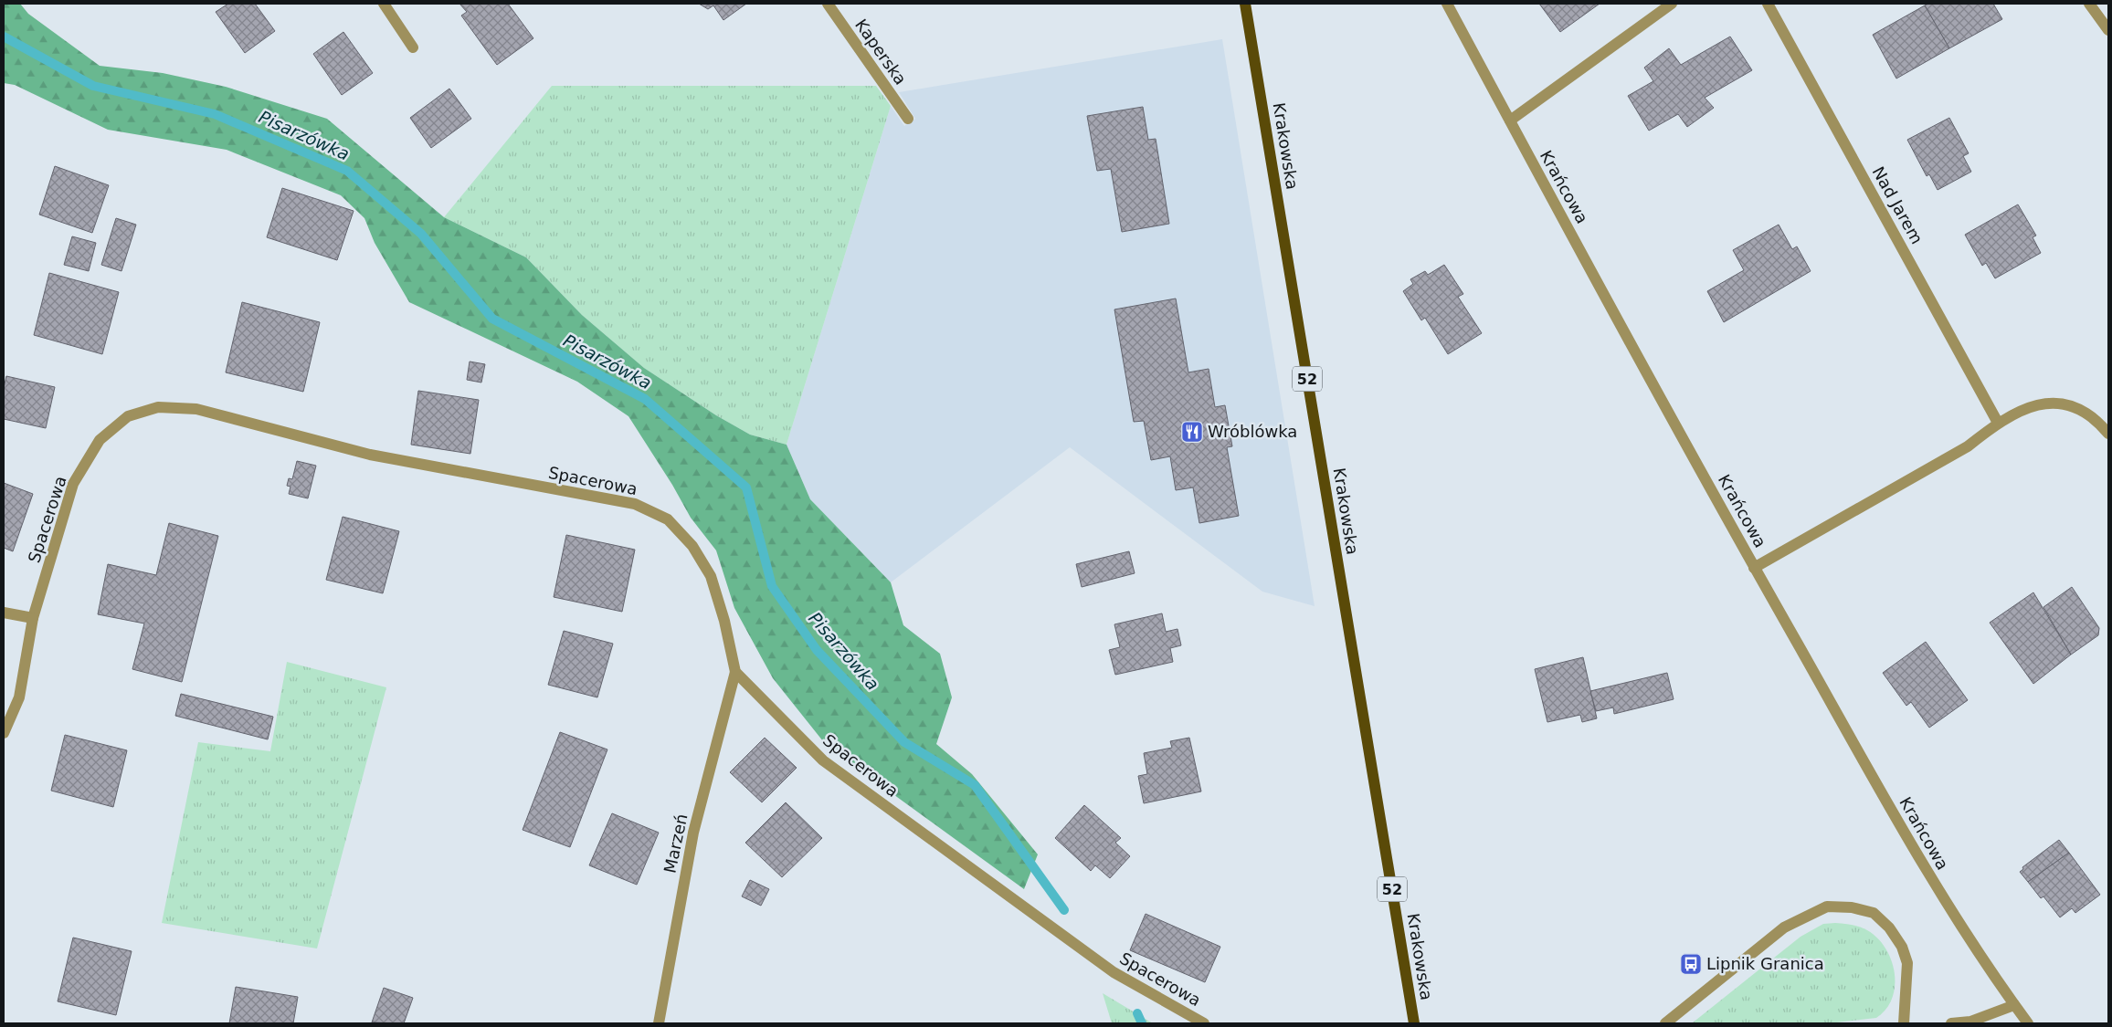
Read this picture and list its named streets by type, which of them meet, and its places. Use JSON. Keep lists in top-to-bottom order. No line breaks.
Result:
{"streets":{"main road":["Krakowska","52"],"street":["Kaperska","Krańcowa","Nad Jarem","Spacerowa","Marzeń"]},"crossings":[["Spacerowa","Marzeń"]],"water":["Pisarzówka"],"places":{"restaurant":["Wróblówka"],"bus stop":["Lipnik Granica"]}}
